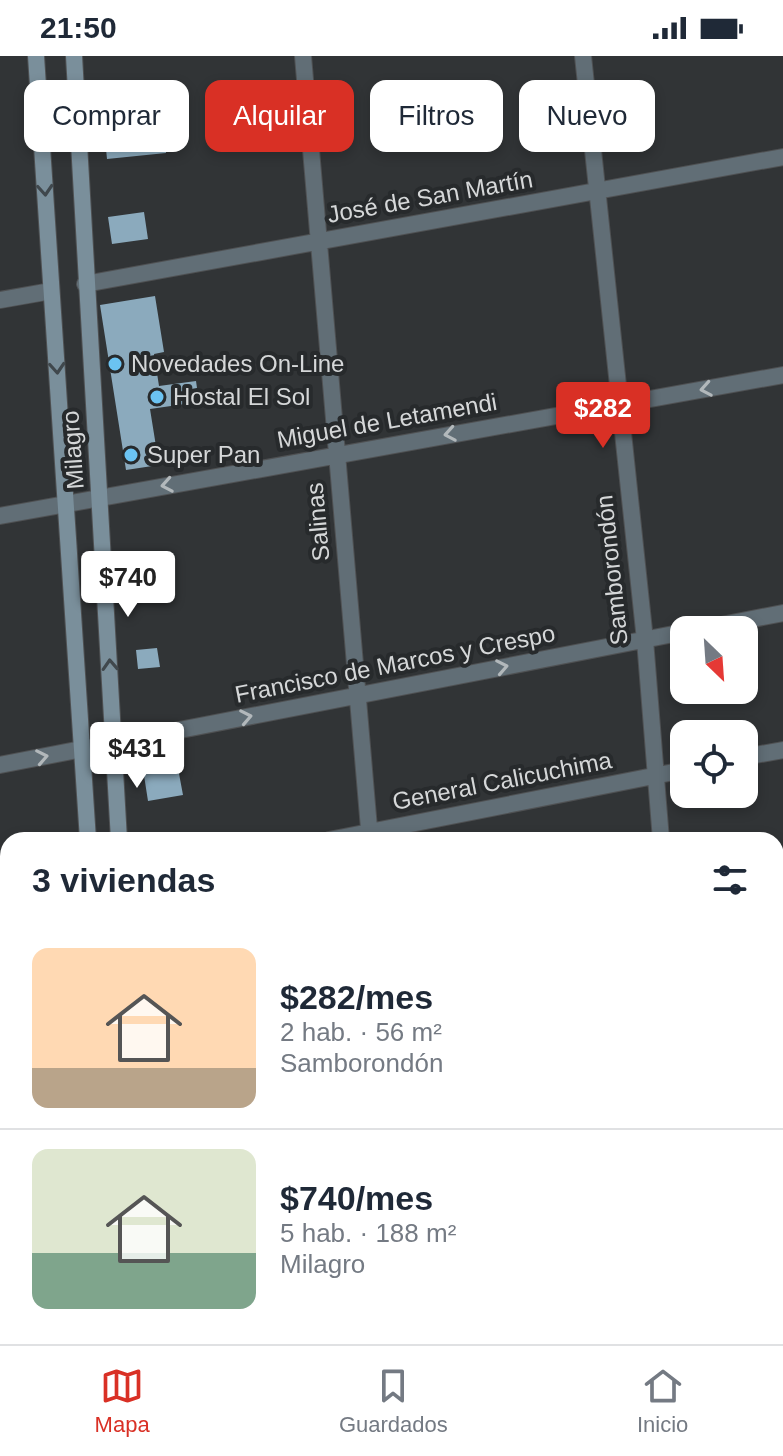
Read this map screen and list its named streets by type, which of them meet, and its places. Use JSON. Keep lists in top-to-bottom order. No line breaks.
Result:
{"streets":{"main road":["Milagro"],"street":["José de San Martín","Miguel de Letamendi","Salinas","Samborondón","Francisco de Marcos y Crespo","General Calicuchima"]},"crossings":[["José de San Martín","Milagro"],["José de San Martín","Salinas"],["José de San Martín","Samborondón"],["Miguel de Letamendi","Milagro"],["Miguel de Letamendi","Salinas"],["Miguel de Letamendi","Samborondón"],["Milagro","Francisco de Marcos y Crespo"],["Salinas","Francisco de Marcos y Crespo"],["Samborondón","Francisco de Marcos y Crespo"],["Samborondón","General Calicuchima"]],"one_way":["Miguel de Letamendi","Francisco de Marcos y Crespo"],"places":["Novedades On-Line","Hostal El Sol","Super Pan"],"north":"bottom right","page":{"status":"21:50","chip":["Comprar","Alquilar","Filtros","Nuevo"],"price":["$282","$740","$431"],"heading":"3 viviendas","list":[{"name":"$282/mes","note":"2 hab. · 56 m² · Samborondón"},{"name":"$740/mes","note":"5 hab. · 188 m² · Milagro"}],"tabs":["Mapa","Guardados","Inicio"]}}
